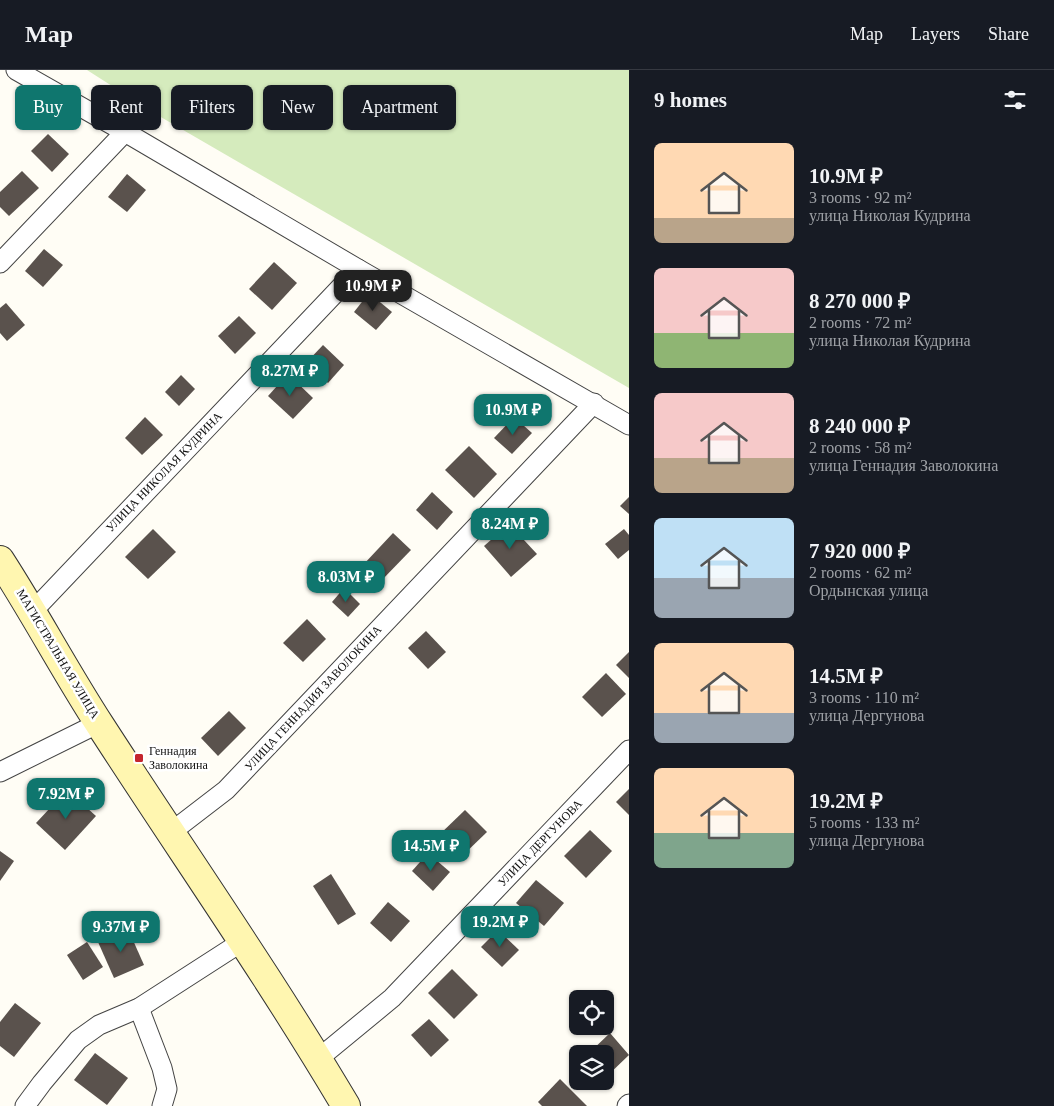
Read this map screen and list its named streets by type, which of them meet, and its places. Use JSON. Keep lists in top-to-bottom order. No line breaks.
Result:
{"streets":{"main road":["МАГИСТРАЛЬНАЯ УЛИЦА"],"street":["УЛИЦА НИКОЛАЯ КУДРИНА","УЛИЦА ГЕННАДИЯ ЗАВОЛОКИНА","УЛИЦА ДЕРГУНОВА"]},"crossings":[["УЛИЦА НИКОЛАЯ КУДРИНА","МАГИСТРАЛЬНАЯ УЛИЦА"],["МАГИСТРАЛЬНАЯ УЛИЦА","УЛИЦА ГЕННАДИЯ ЗАВОЛОКИНА"],["МАГИСТРАЛЬНАЯ УЛИЦА","УЛИЦА ДЕРГУНОВА"]],"places":{"transit":["Геннадия Заволокина"]},"page":{"header":"Map","nav":["Map","Layers","Share"],"heading":"9 homes","chip":["Buy","Rent","Filters","New","Apartment"],"list":[{"name":"10.9M ₽","note":"3 rooms · 92 m² · улица Николая Кудрина"},{"name":"8 270 000 ₽","note":"2 rooms · 72 m² · улица Николая Кудрина"},{"name":"8 240 000 ₽","note":"2 rooms · 58 m² · улица Геннадия Заволокина"},{"name":"7 920 000 ₽","note":"2 rooms · 62 m² · Ордынская улица"},{"name":"14.5M ₽","note":"3 rooms · 110 m² · улица Дергунова"},{"name":"19.2M ₽","note":"5 rooms · 133 m² · улица Дергунова"}],"price":["10.9M ₽","8.27M ₽","10.9M ₽","8.24M ₽","8.03M ₽","7.92M ₽","14.5M ₽","19.2M ₽","9.37M ₽"]}}
